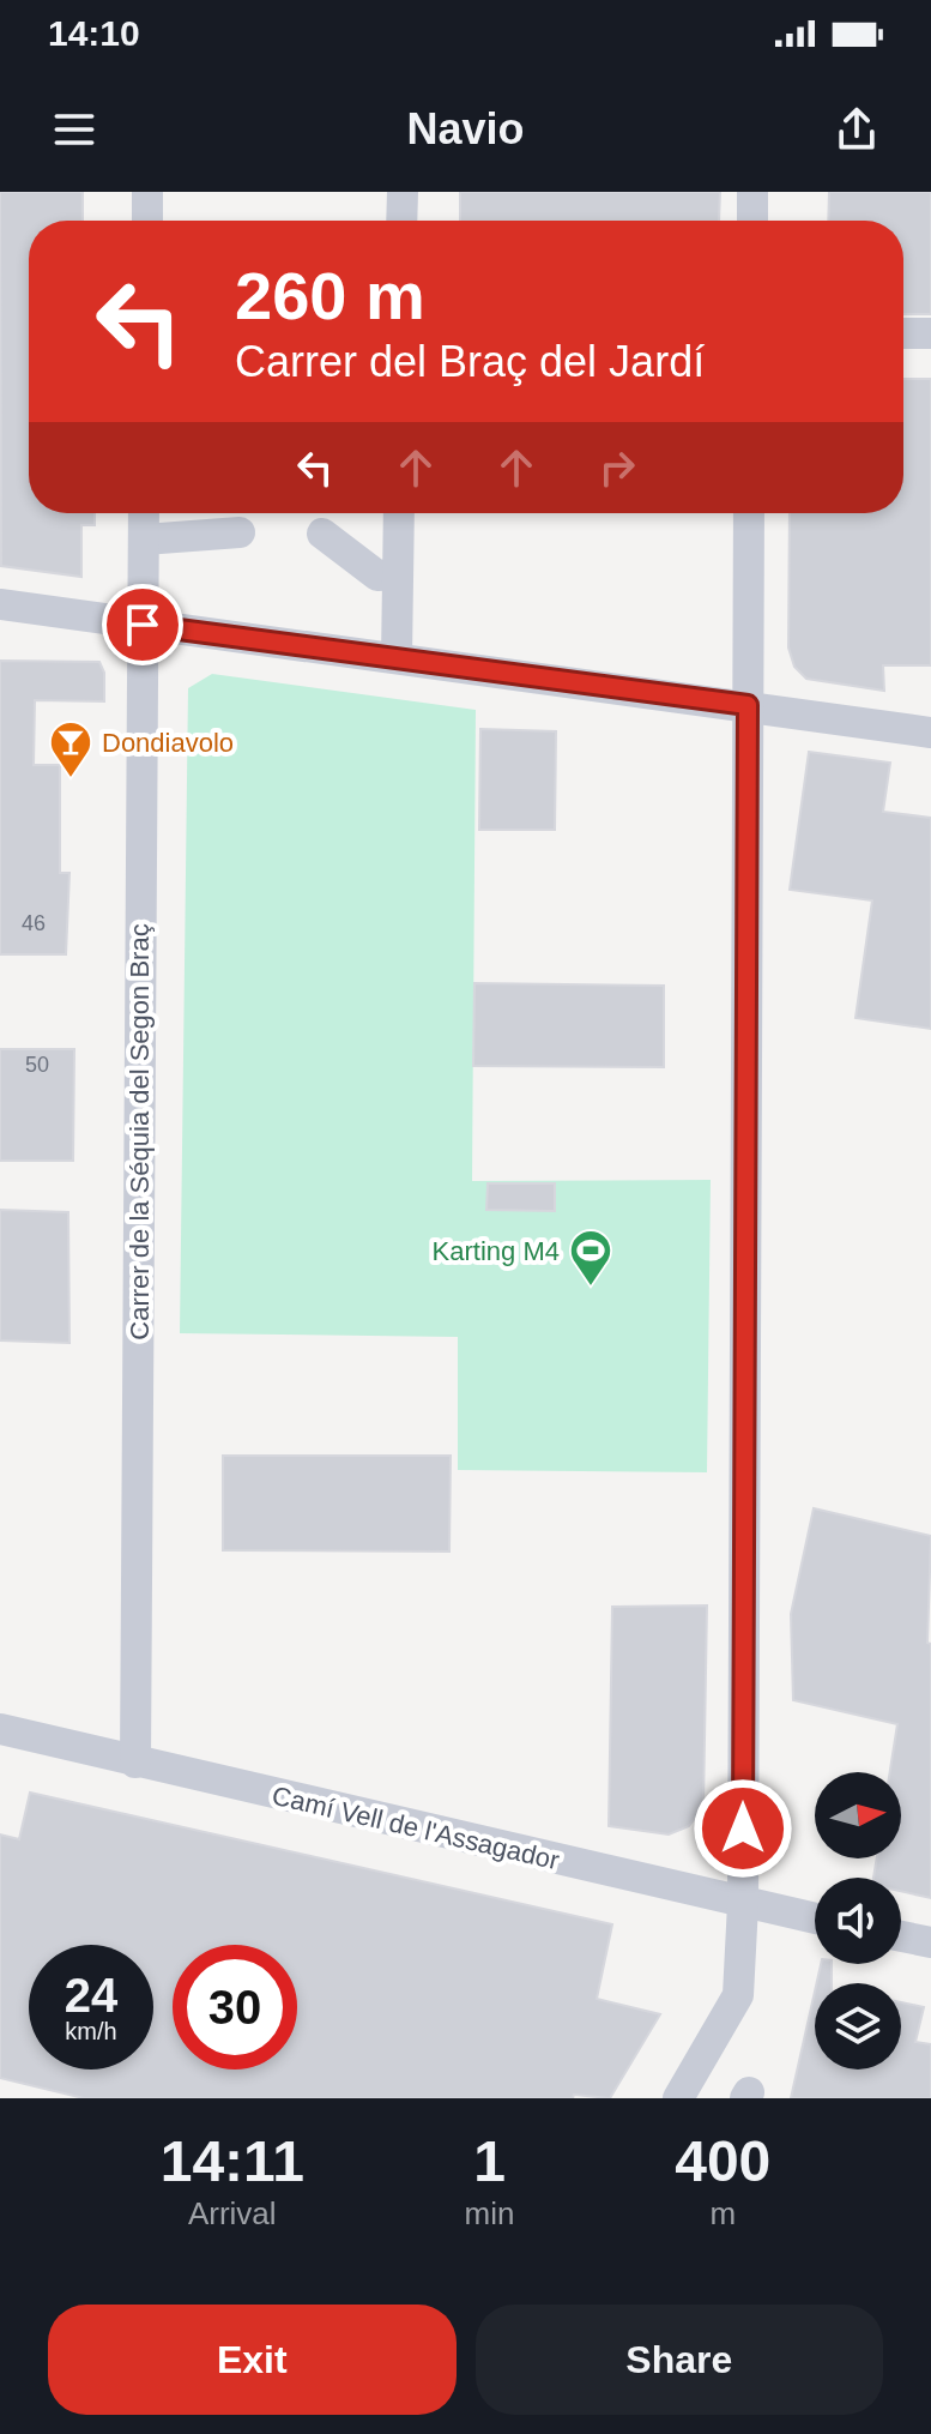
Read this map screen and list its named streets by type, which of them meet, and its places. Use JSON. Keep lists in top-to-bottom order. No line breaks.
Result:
{"streets":{"street":["Carrer de la Séquia del Segon Braç","Camí Vell de l'Assagador"]},"crossings":[["Carrer de la Séquia del Segon Braç","Camí Vell de l'Assagador"]],"places":{"bar":["Dondiavolo"],"sports":["Karting M4"]},"house_numbers":["46","50"],"north":"right","page":{"status":"14:10","header":"Navio","turn":["260 m","Carrer del Braç del Jardí"],"speed":"24 km/h","limit":"30","eta":["14:11","Arrival","1","min","400","m"],"buttons":["Exit","Share"]}}
